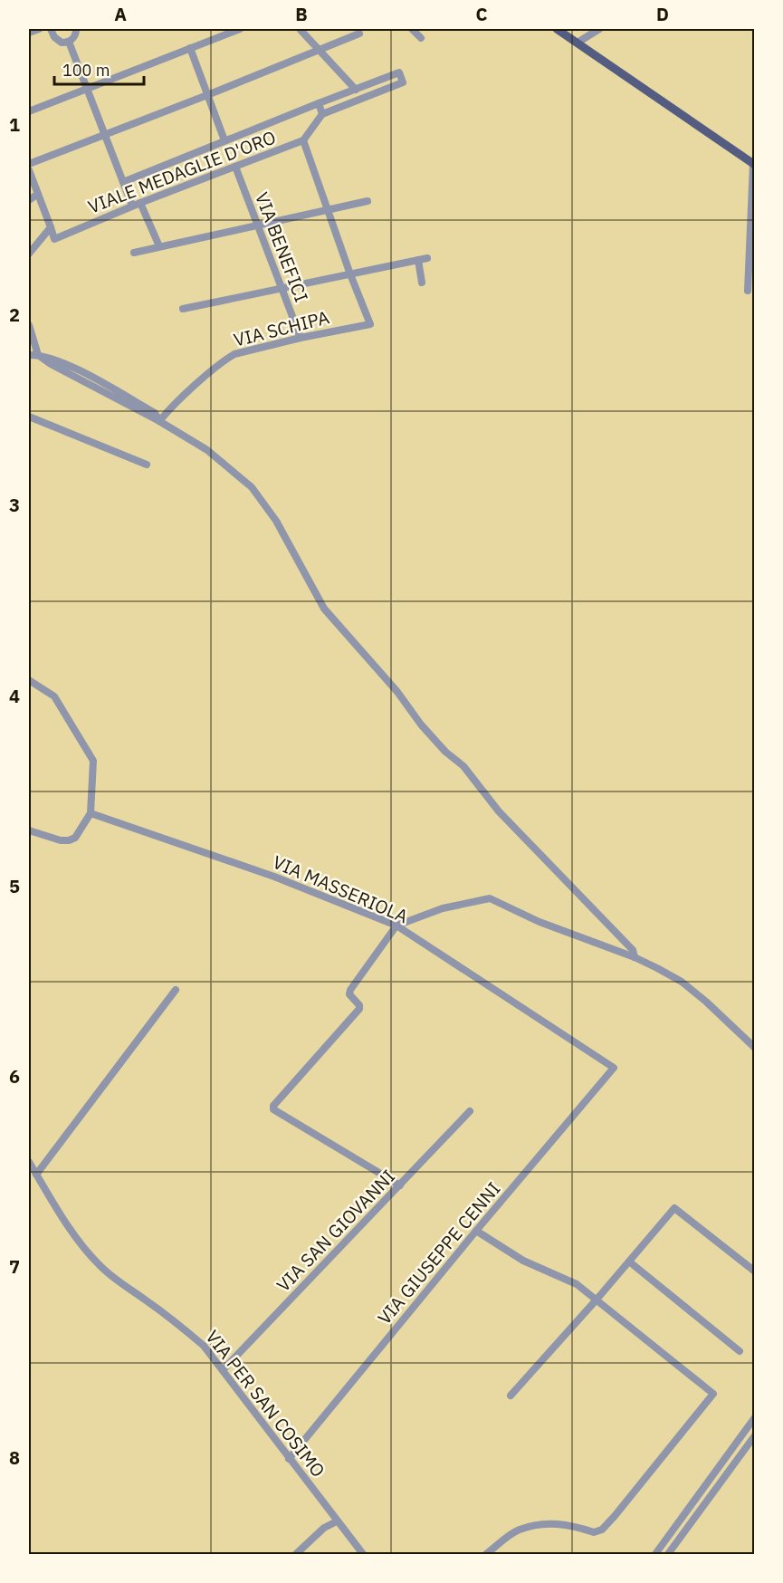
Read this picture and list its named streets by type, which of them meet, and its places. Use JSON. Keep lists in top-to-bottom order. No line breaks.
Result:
{"streets":{"street":["VIALE MEDAGLIE D'ORO","VIA BENEFICI","VIA SCHIPA","VIA MASSERIOLA","VIA SAN GIOVANNI","VIA GIUSEPPE CENNI","VIA PER SAN COSIMO"]},"crossings":[["VIALE MEDAGLIE D'ORO","VIA BENEFICI"],["VIA BENEFICI","VIA SCHIPA"],["VIA MASSERIOLA","VIA GIUSEPPE CENNI"],["VIA SAN GIOVANNI","VIA PER SAN COSIMO"],["VIA GIUSEPPE CENNI","VIA PER SAN COSIMO"]],"scale_bar":"100 m","grid":{"columns":["A","B","C","D"],"rows":["1","2","3","4","5","6","7","8"]}}
